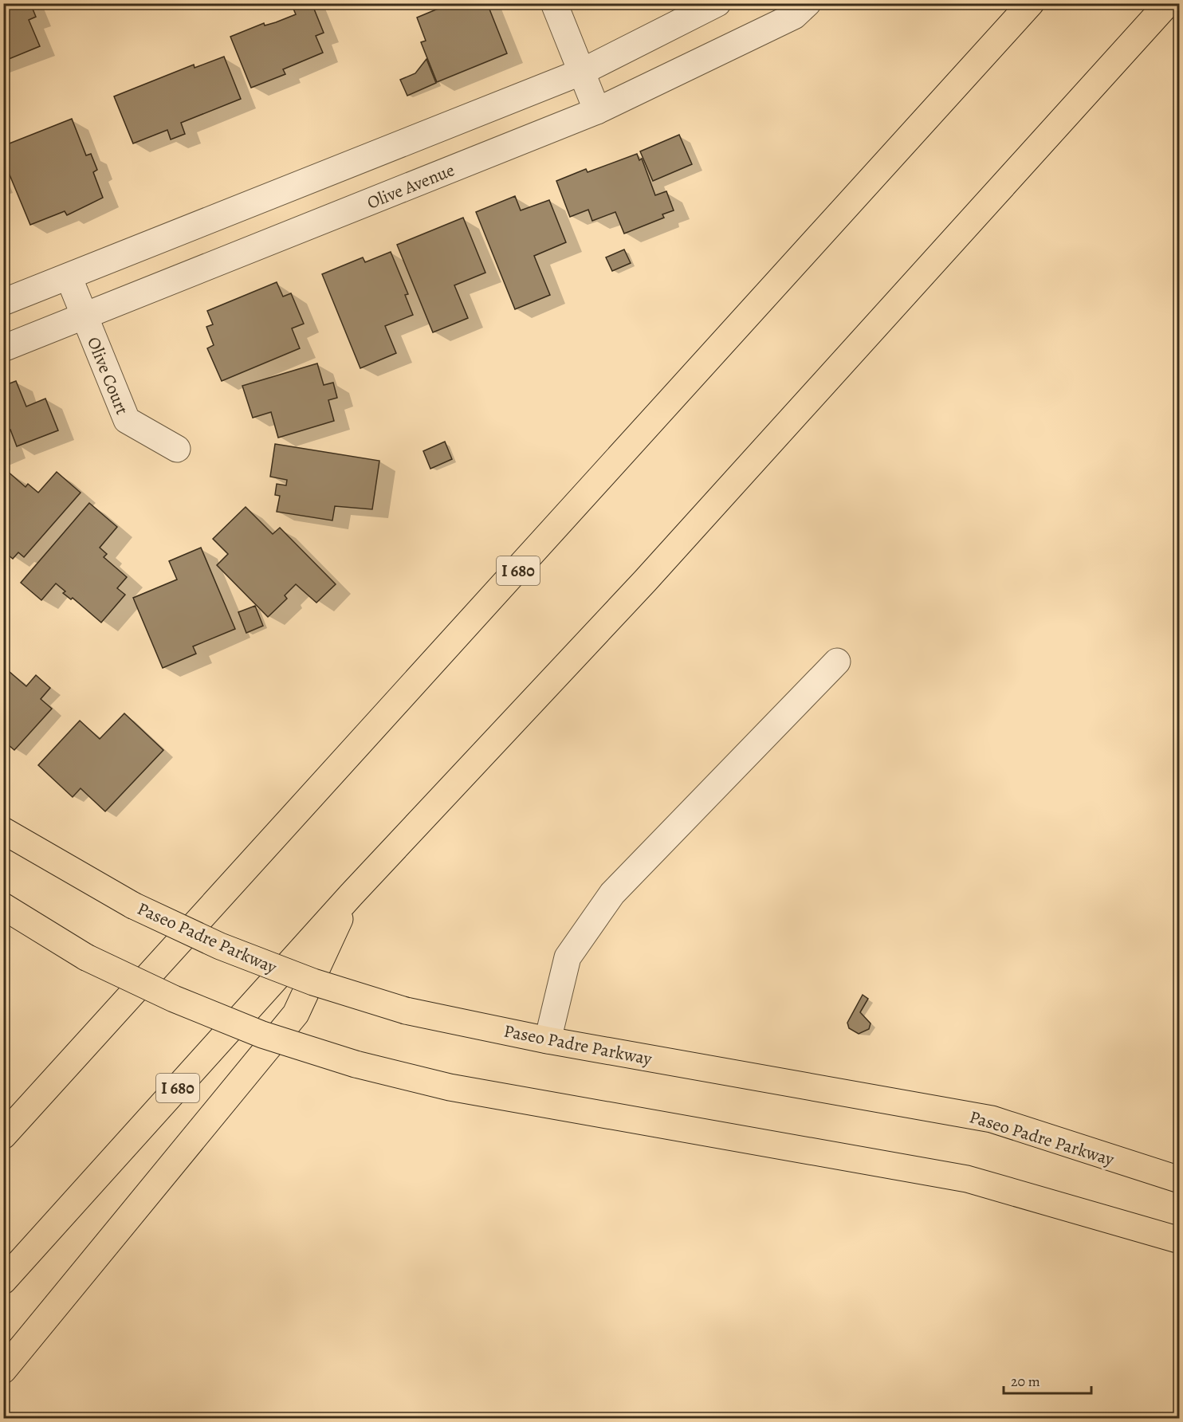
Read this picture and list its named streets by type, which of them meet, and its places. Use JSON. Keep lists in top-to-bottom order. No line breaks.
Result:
{"streets":{"main road":["I 680","Paseo Padre Parkway"],"street":["Olive Avenue","Olive Court"]},"crossings":[["Olive Avenue","Olive Court"]],"scale_bar":"20 m"}
